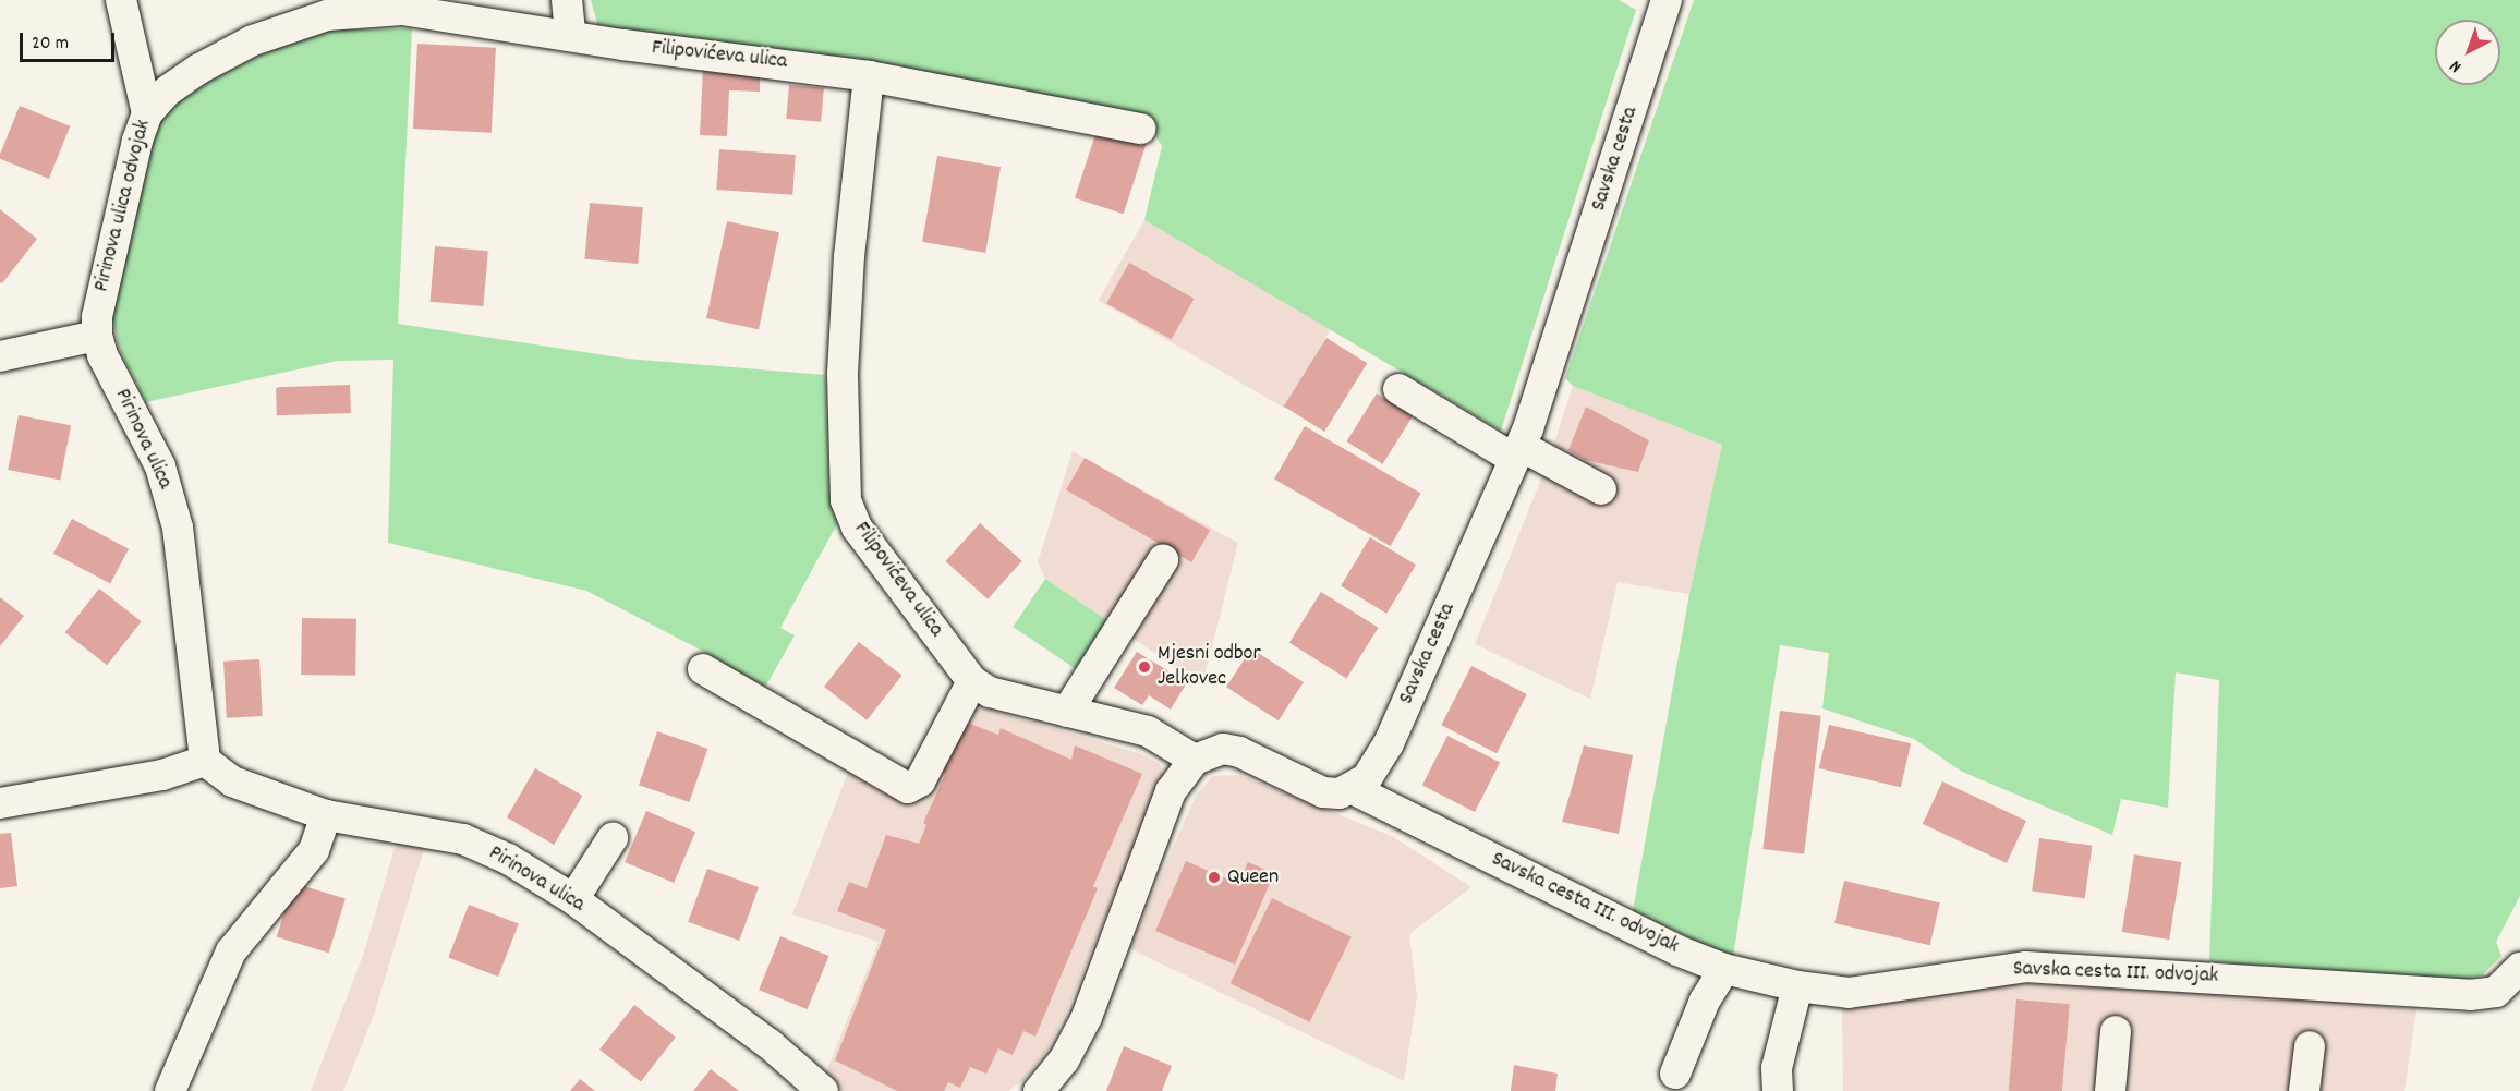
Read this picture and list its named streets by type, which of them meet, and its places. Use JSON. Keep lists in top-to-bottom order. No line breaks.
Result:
{"streets":{"street":["Filipovićeva ulica","Savska cesta","Pirinova ulica odvojak","Pirinova ulica","Savska cesta III. odvojak"]},"crossings":[["Filipovićeva ulica","Pirinova ulica odvojak"],["Savska cesta","Savska cesta III. odvojak"],["Pirinova ulica odvojak","Pirinova ulica"]],"places":["Mjesni odbor Jelkovec","Queen"],"scale_bar":"20 m","north":"bottom left"}
